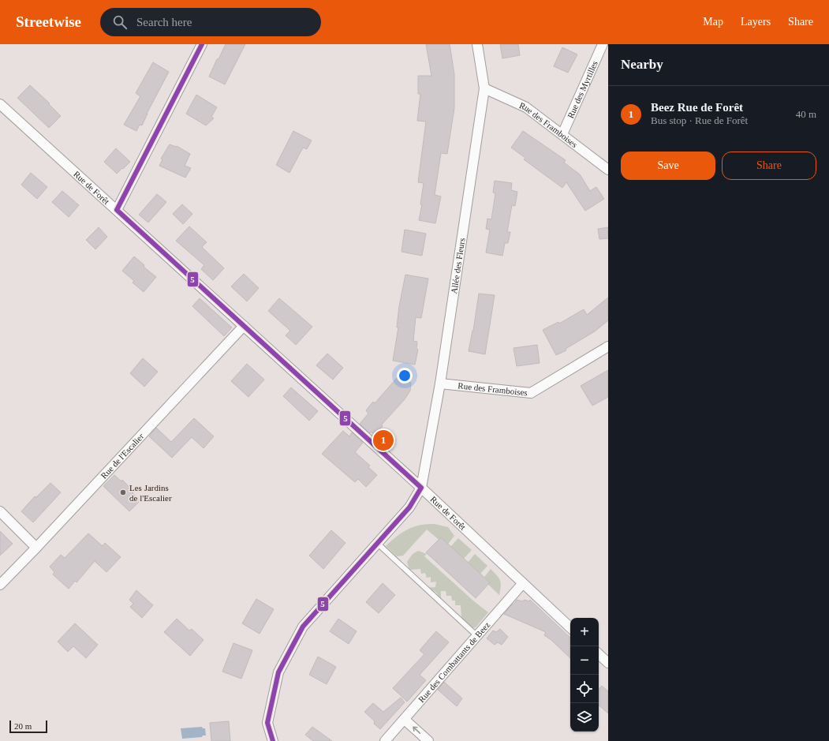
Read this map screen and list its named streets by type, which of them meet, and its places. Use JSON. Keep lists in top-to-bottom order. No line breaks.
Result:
{"streets":{"street":["Rue des Myrtilles","Rue des Framboises","Rue de Forêt","Allée des Fleurs","Rue de l'Escalier","Rue des Combattants de Beez"]},"crossings":[["Rue des Myrtilles","Rue des Framboises"],["Rue des Framboises","Allée des Fleurs"],["Rue de Forêt","Allée des Fleurs"],["Rue de Forêt","Rue de l'Escalier"],["Rue de Forêt","Rue des Combattants de Beez"]],"places":["Les Jardins de l'Escalier"],"lines":["transit line 5"],"scale_bar":"20 m","page":{"header":"Streetwise","search":"Search here","nav":["Map","Layers","Share"],"heading":"Nearby","list":[{"mark":"1","name":"Beez Rue de Forêt","note":"Bus stop · Rue de Forêt","value":"40 m"}],"buttons":["Save","Share"],"pins":"1","map_buttons":["+","−"],"scale":"20 m"}}
